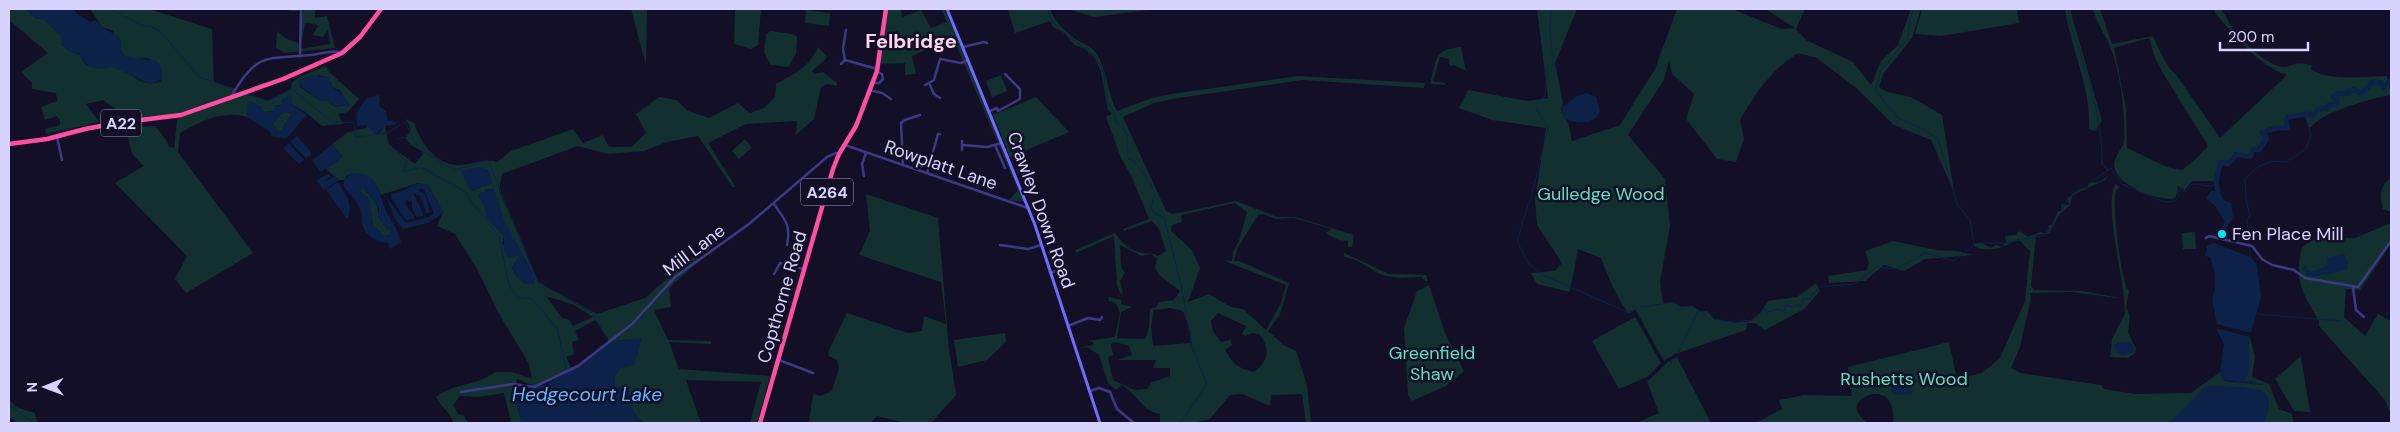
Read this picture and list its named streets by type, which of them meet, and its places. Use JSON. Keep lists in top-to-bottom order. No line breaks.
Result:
{"streets":{"highway":["A22","A264","Copthorne Road"],"street":["Rowplatt Lane","Crawley Down Road","Mill Lane"]},"crossings":[["Rowplatt Lane","Crawley Down Road"],["Rowplatt Lane","Copthorne Road"],["Mill Lane","Copthorne Road"]],"districts":["Felbridge"],"water":["Hedgecourt Lake"],"parks":["Gulledge Wood","Greenfield Shaw","Rushetts Wood"],"places":["Fen Place Mill"],"scale_bar":"200 m","north":"left"}
